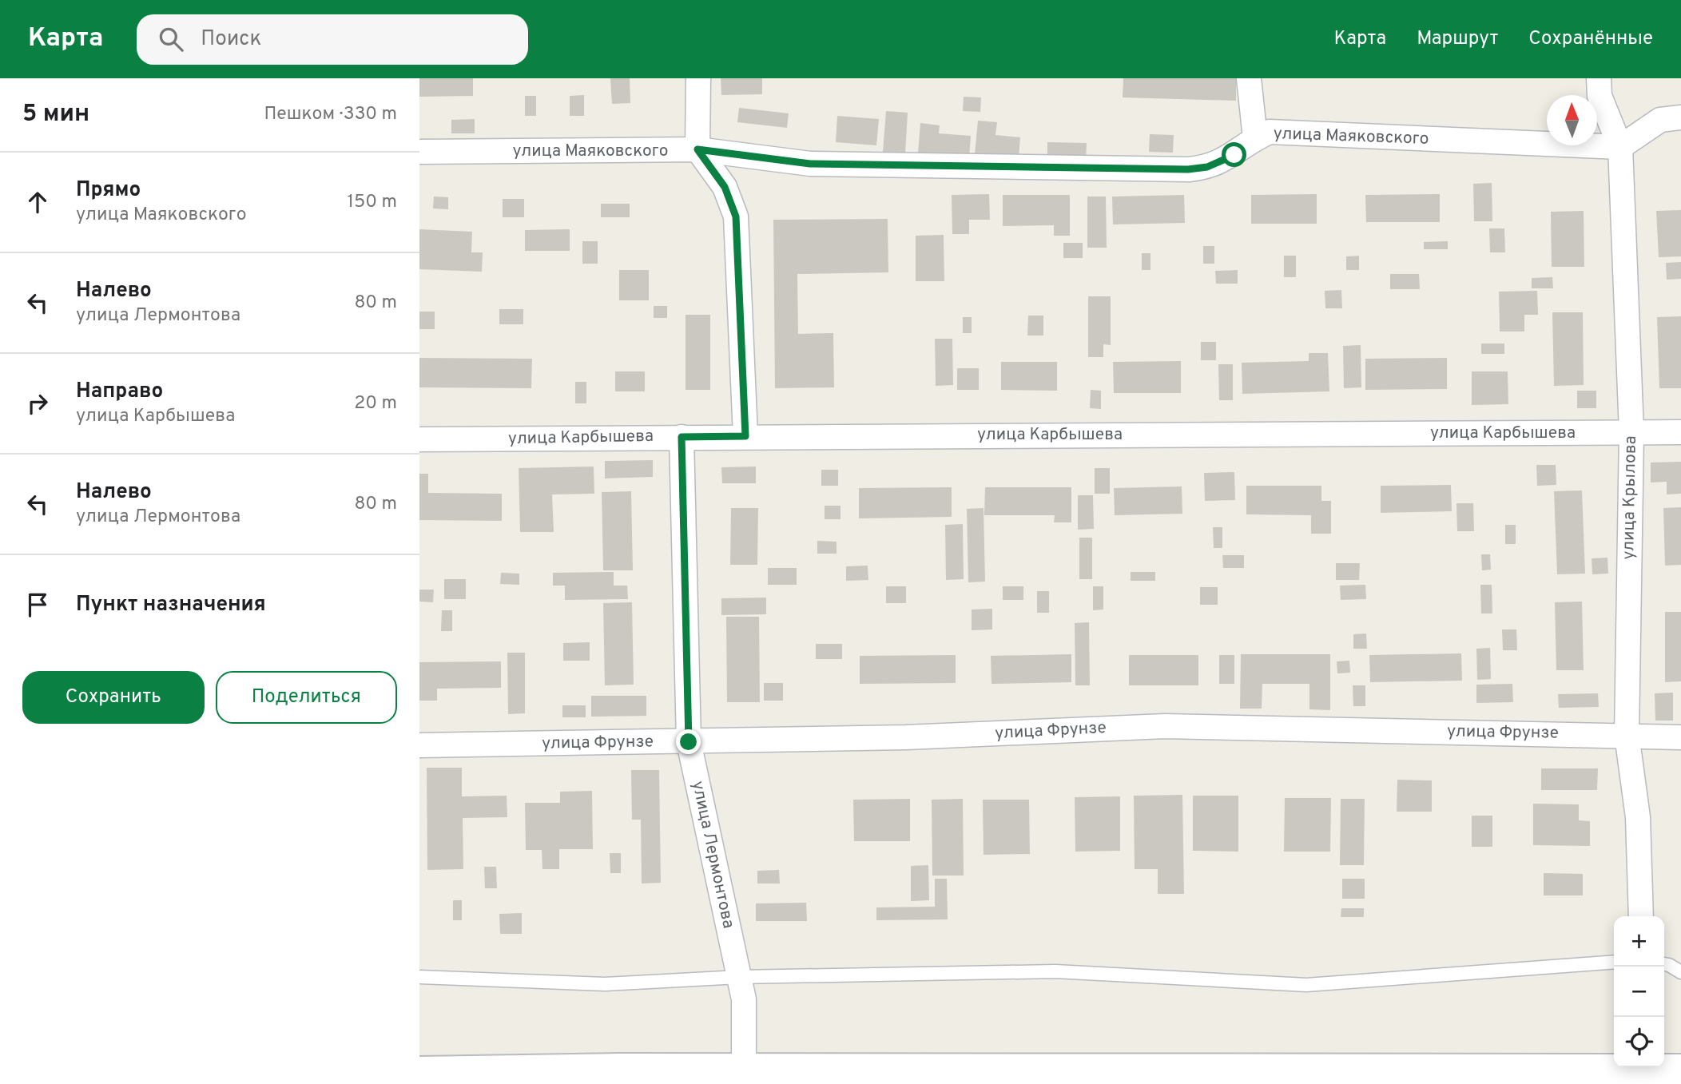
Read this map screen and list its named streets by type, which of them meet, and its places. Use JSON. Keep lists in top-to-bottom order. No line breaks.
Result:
{"streets":{"street":["улица Маяковского","улица Карбышева","улица Крылова","улица Фрунзе","улица Лермонтова"]},"crossings":[["улица Маяковского","улица Крылова"],["улица Карбышева","улица Крылова"],["улица Карбышева","улица Лермонтова"],["улица Крылова","улица Фрунзе"],["улица Фрунзе","улица Лермонтова"]],"north":"top","page":{"header":"Карта","search":"Поиск","nav":["Карта","Маршрут","Сохранённые"],"heading":["5 мин","Пешком · 330 m"],"list":[["Прямо","улица Маяковского","150 m"],["Налево","улица Лермонтова","80 m"],["Направо","улица Карбышева","20 m"],["Налево","улица Лермонтова","80 m"],"Пункт назначения"],"buttons":["Сохранить","Поделиться"],"map_buttons":["+","−"]}}
